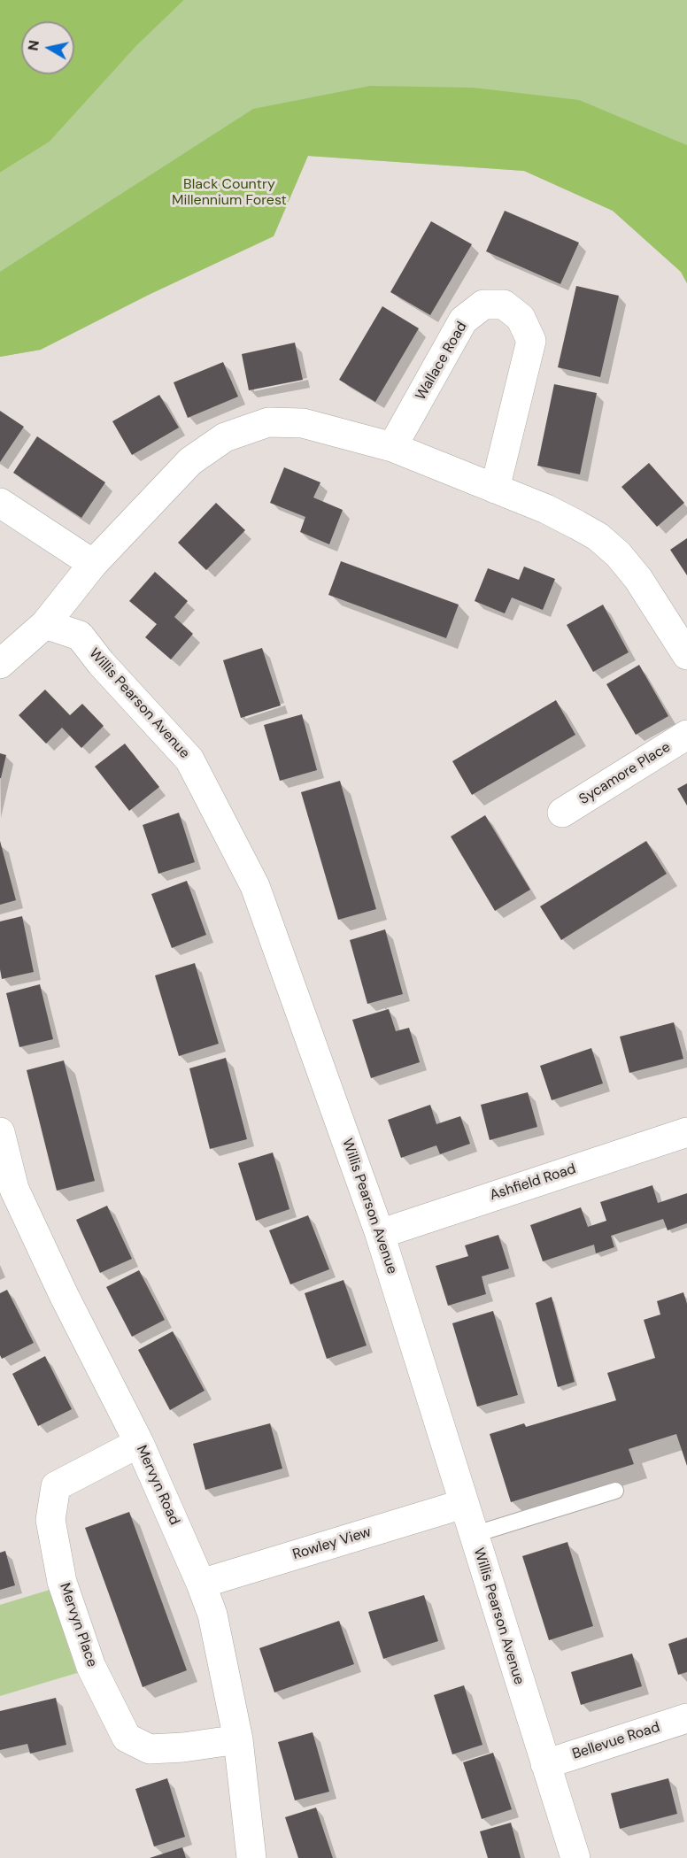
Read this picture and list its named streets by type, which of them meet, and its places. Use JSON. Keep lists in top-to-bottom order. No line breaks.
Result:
{"streets":{"street":["Wallace Road","Willis Pearson Avenue","Sycamore Place","Ashfield Road","Mervyn Road","Rowley View","Mervyn Place","Bellevue Road"]},"crossings":[["Willis Pearson Avenue","Ashfield Road"],["Willis Pearson Avenue","Rowley View"],["Willis Pearson Avenue","Bellevue Road"],["Mervyn Road","Rowley View"],["Mervyn Road","Mervyn Place"]],"parks":["Black Country Millennium Forest"],"north":"left"}
